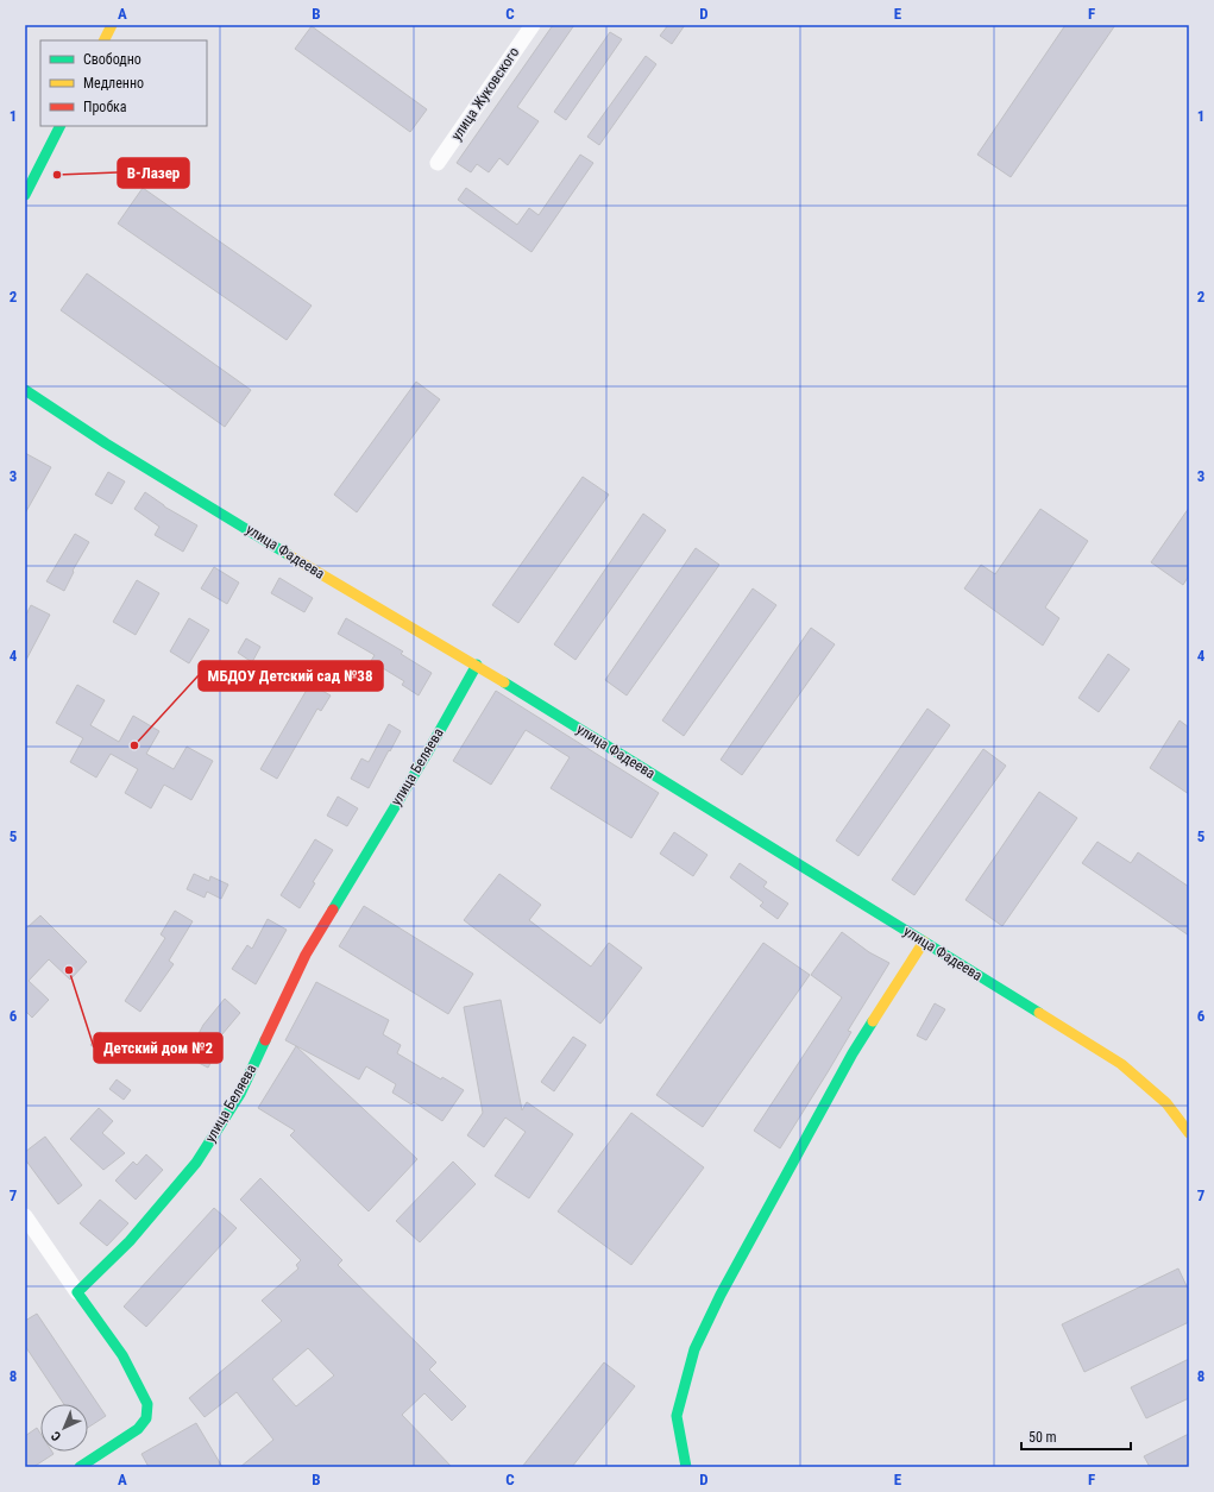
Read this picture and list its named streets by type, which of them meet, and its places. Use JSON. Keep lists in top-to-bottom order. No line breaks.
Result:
{"streets":{"main road":["улица Фадеева","улица Беляева"],"street":["улица Жуковского"]},"crossings":[["улица Фадеева","улица Беляева"]],"places":["В-Лазер","МБДОУ Детский сад №38","Детский дом №2"],"legend":["Свободно","Медленно","Пробка"],"scale_bar":"50 m","north":"bottom left","grid":{"columns":["A","B","C","D","E","F"],"rows":["1","2","3","4","5","6","7","8"]}}
